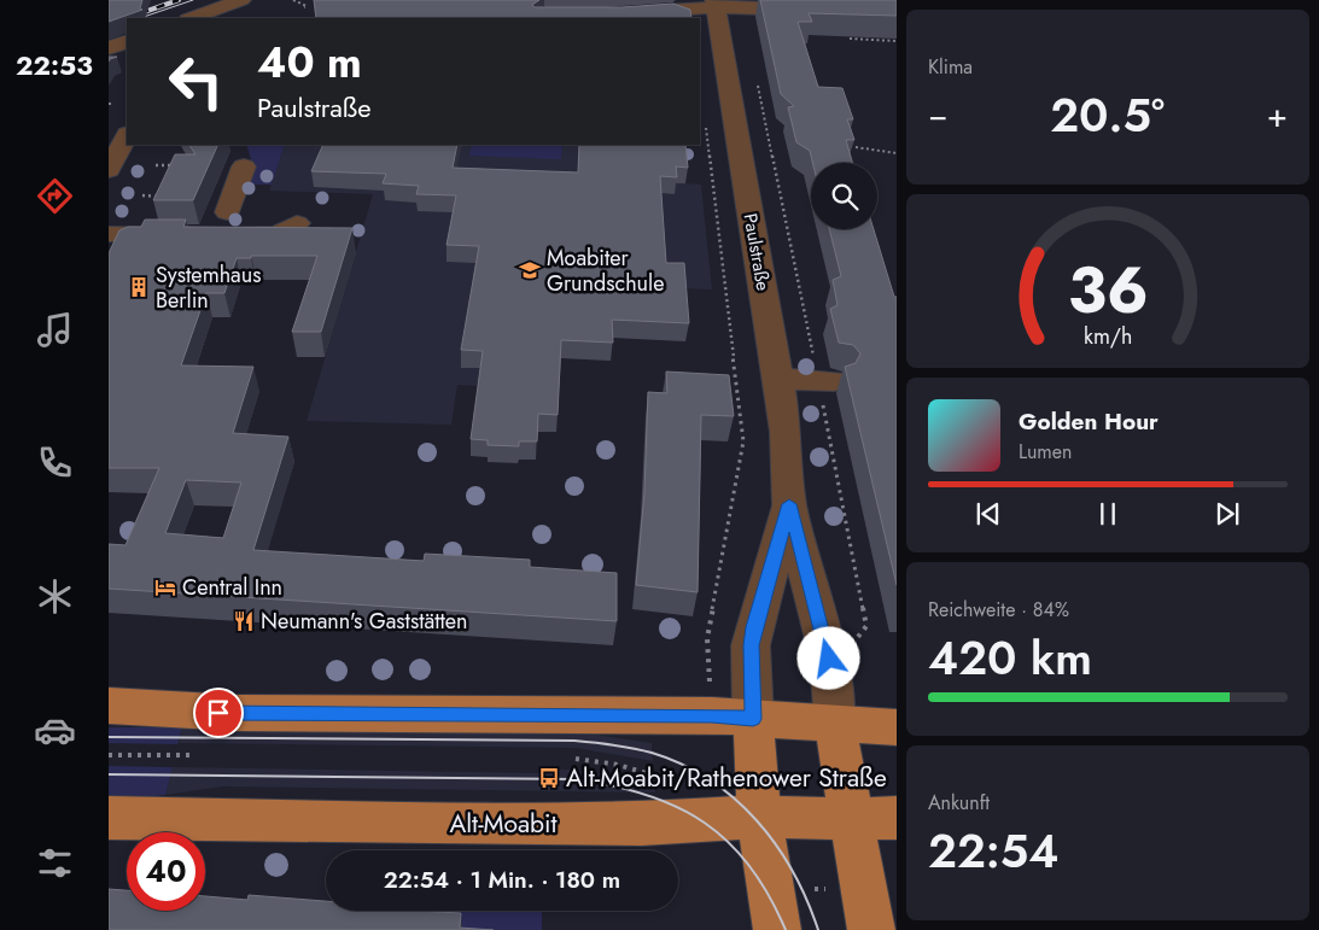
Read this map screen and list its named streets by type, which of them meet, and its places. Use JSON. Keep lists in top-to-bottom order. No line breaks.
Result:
{"streets":{"main road":["Paulstraße","Alt-Moabit"]},"crossings":[["Paulstraße","Alt-Moabit"]],"places":{"school or university":["Moabiter Grundschule"],"building":["Systemhaus Berlin"],"hotel":["Central Inn"],"restaurant":["Neumann's Gaststätten"],"bus stop":["Alt-Moabit/Rathenower Straße"]},"page":{"tabs":"22:53","tile":["Klima",["Reichweite · 84%","420 km"],["Ankunft","22:54"]],"turn":["40 m","Paulstraße"],"heat":["−","20.5°","+"],"song":["Golden Hour","Lumen"],"limit":"40","trip":"22:54 · 1 Min. · 180 m","gauge":["36","km/h"]}}
